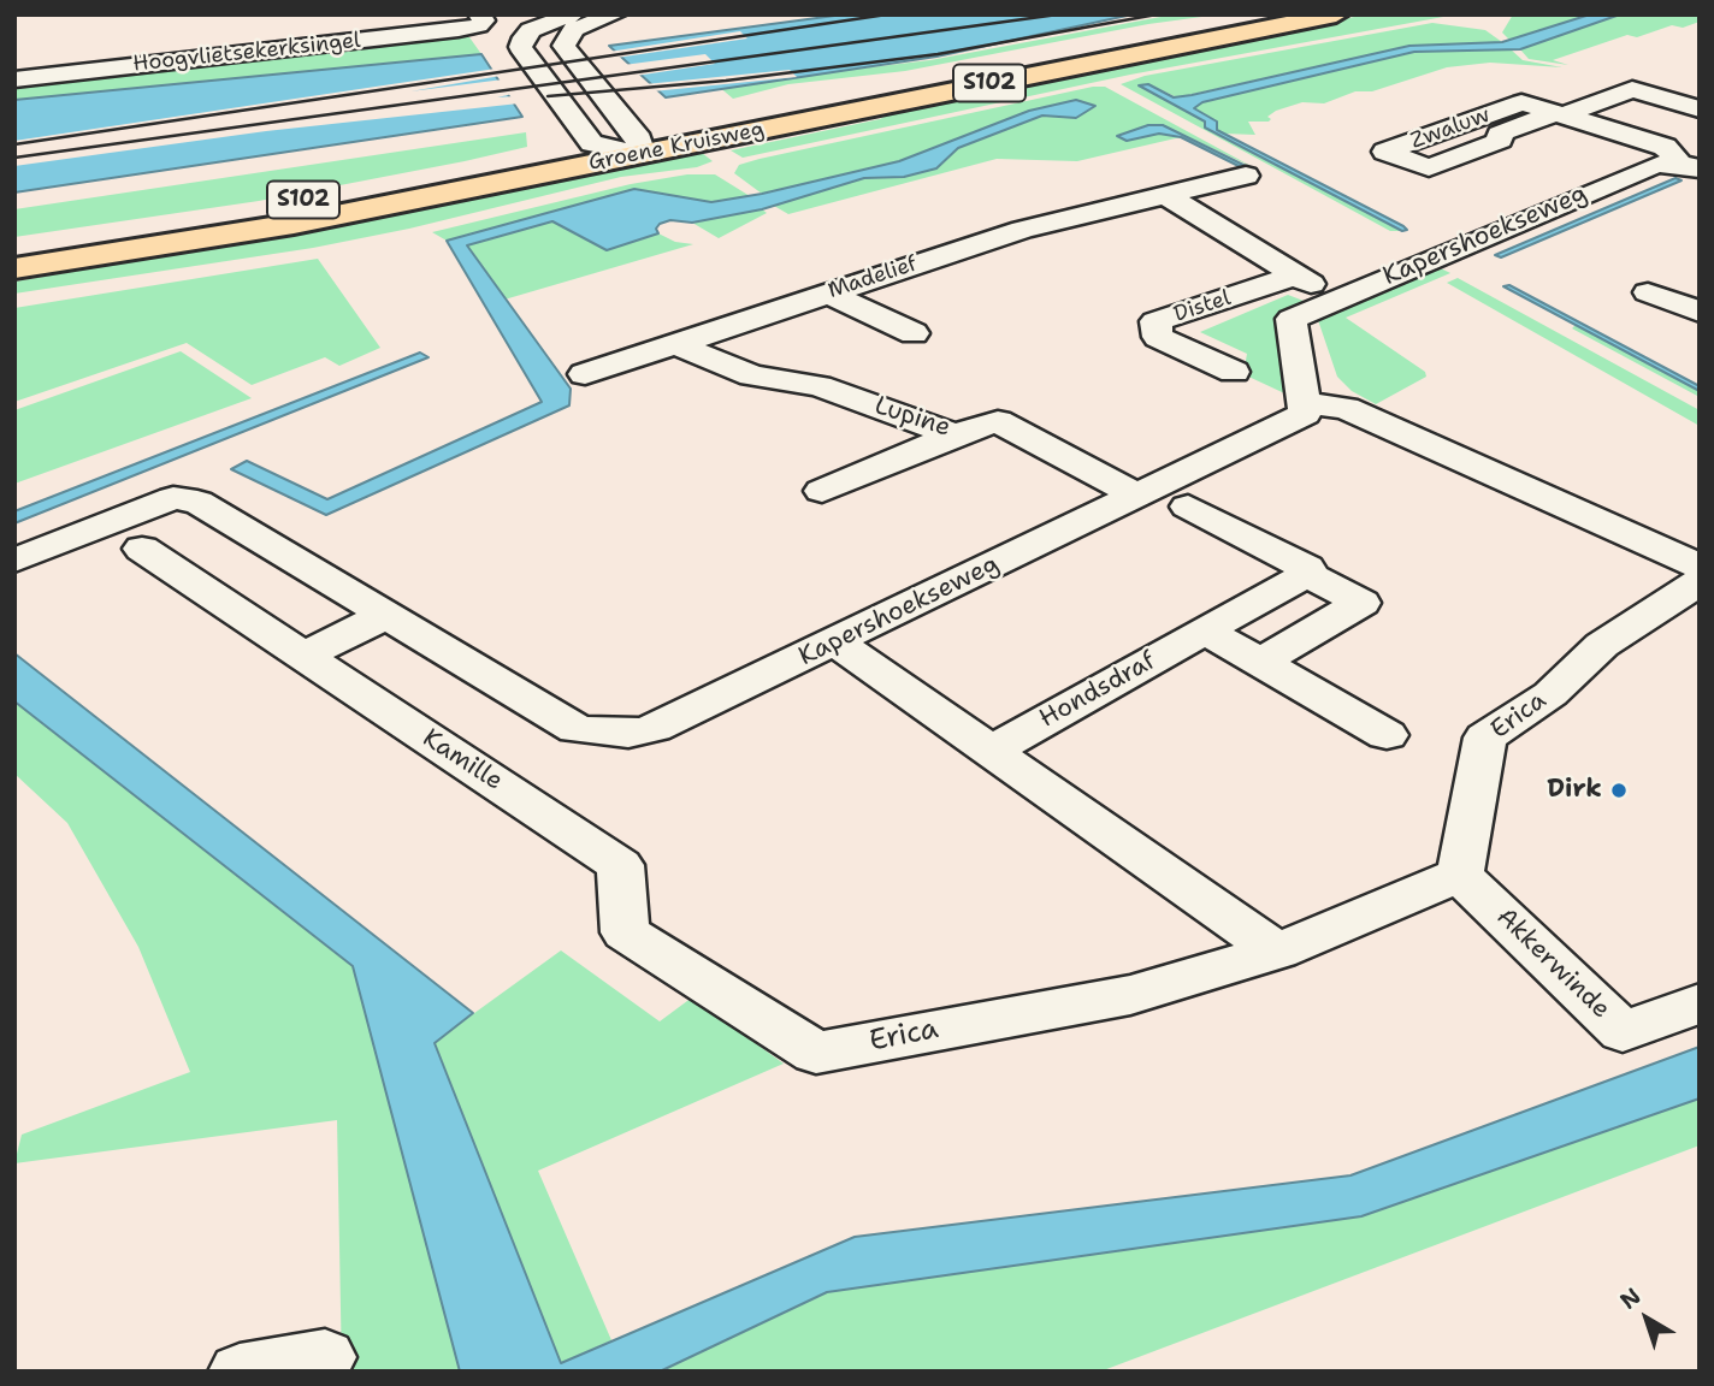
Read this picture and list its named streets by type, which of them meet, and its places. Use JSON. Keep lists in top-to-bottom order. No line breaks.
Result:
{"streets":{"main road":["S102","Groene Kruisweg"],"street":["Hoogvlietsekerksingel","Zwaluw","Kapershoekseweg","Madelief","Distel","Lupine","Hondsdraf","Erica","Kamille","Akkerwinde"]},"crossings":[["Zwaluw","Kapershoekseweg"],["Kapershoekseweg","Lupine"],["Madelief","Lupine"],["Erica","Kamille"],["Erica","Akkerwinde"]],"places":["Dirk"],"north":"top left"}
